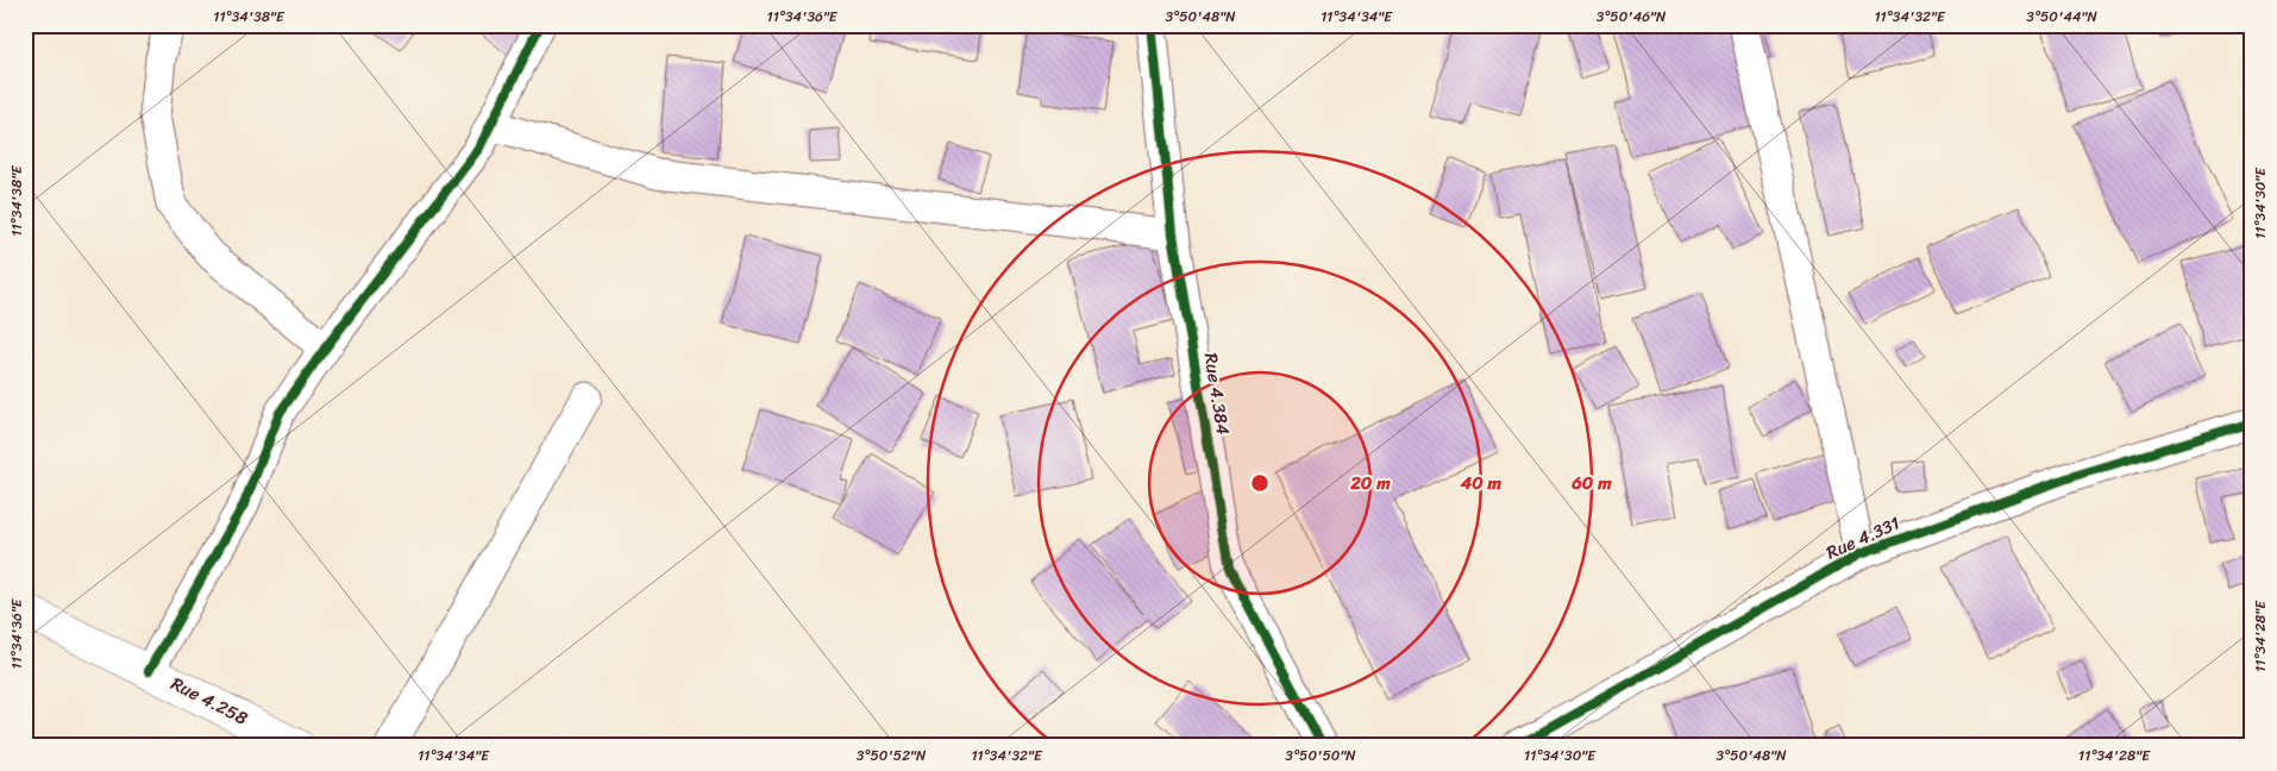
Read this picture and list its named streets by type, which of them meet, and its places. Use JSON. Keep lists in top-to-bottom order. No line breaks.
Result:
{"streets":{"highway":["Rue 4.258"],"street":["Rue 4.384","Rue 4.331"]},"coordinates":["11°34'38\"E","11°34'36\"E","3°50'48\"N","11°34'34\"E","3°50'46\"N","11°34'32\"E","3°50'44\"N","11°34'30\"E","11°34'28\"E","3°50'52\"N","3°50'50\"N"],"rings":["20 m","40 m","60 m"]}
